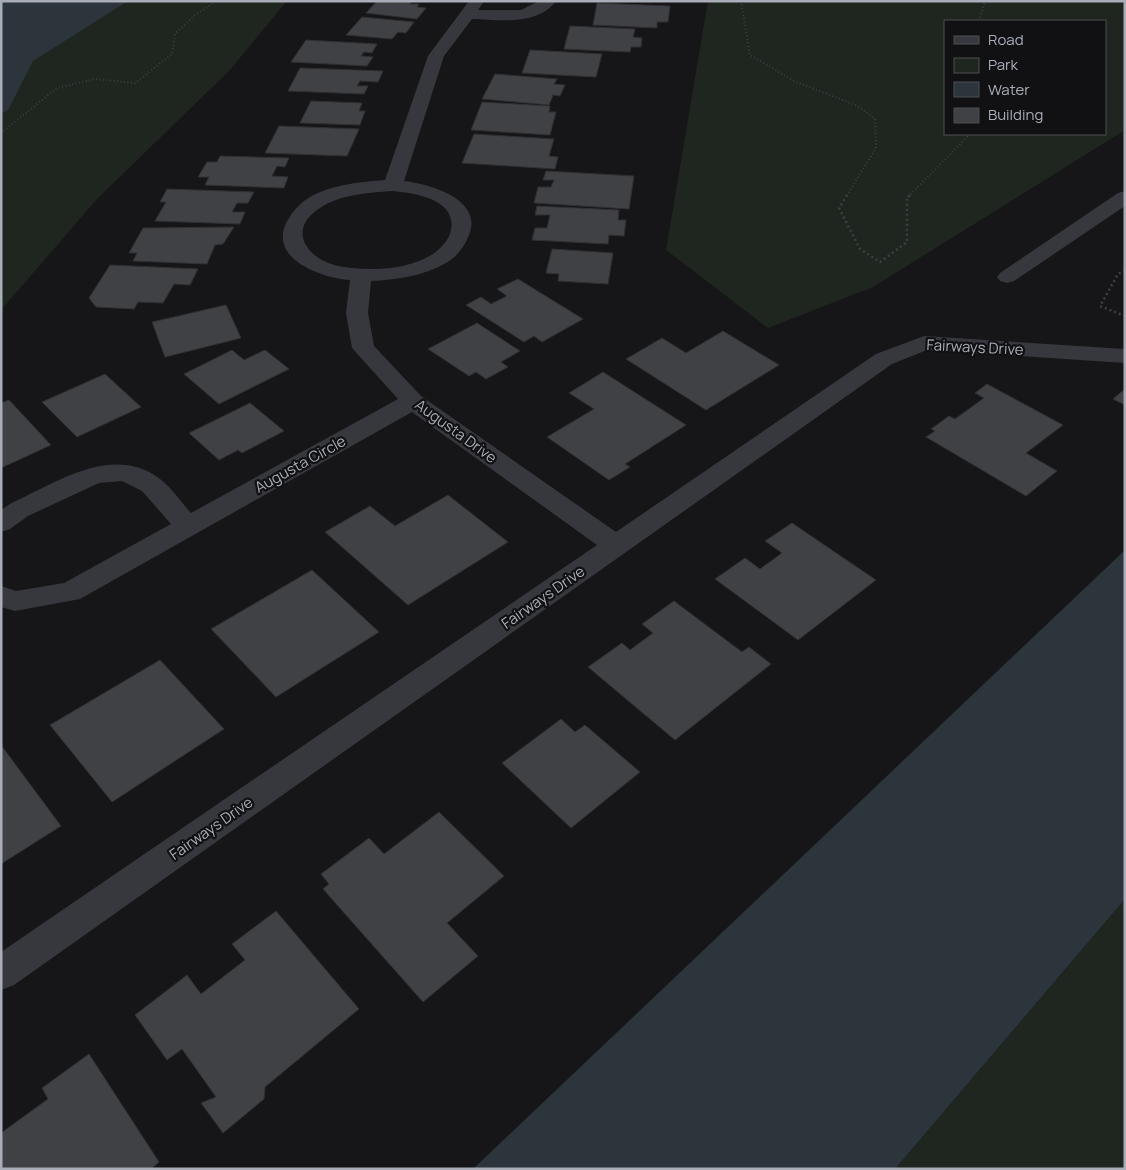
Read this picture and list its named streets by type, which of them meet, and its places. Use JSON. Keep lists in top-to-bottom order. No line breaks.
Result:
{"streets":{"street":["Fairways Drive","Augusta Drive","Augusta Circle"]},"crossings":[["Fairways Drive","Augusta Drive"],["Augusta Drive","Augusta Circle"]],"legend":["Road","Park","Water","Building"]}
